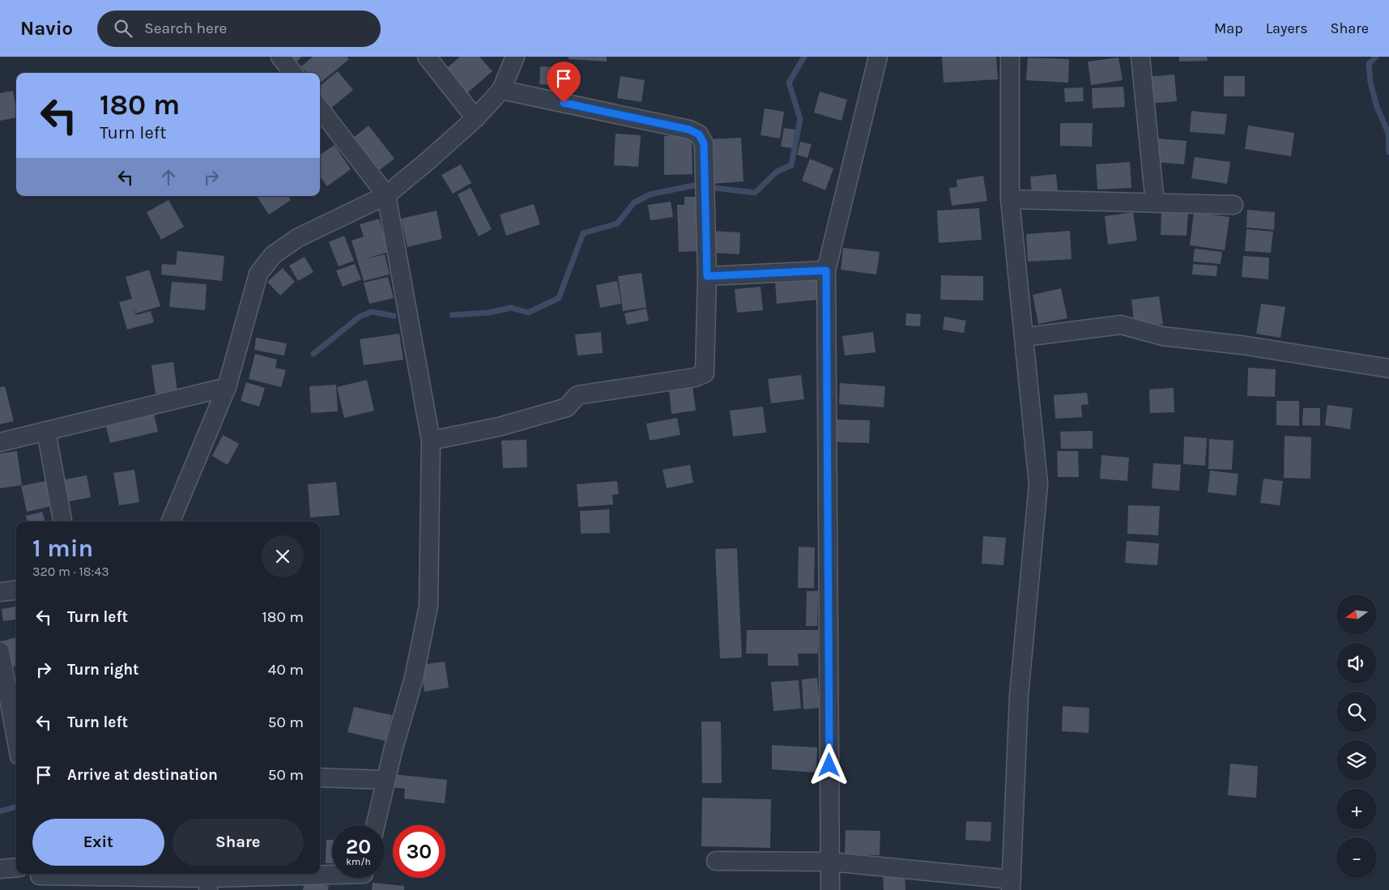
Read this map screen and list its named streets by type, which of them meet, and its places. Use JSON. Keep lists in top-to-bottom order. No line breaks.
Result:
{"north":"left","page":{"header":"Navio","search":"Search here","nav":["Map","Layers","Share"],"turn":["180 m","Turn left"],"heading":["1 min","320 m · 18:43"],"list":[{"name":"Turn left","value":"180 m"},{"name":"Turn right","value":"40 m"},{"name":"Turn left","value":"50 m"},{"name":"Arrive at destination","value":"50 m"}],"map_buttons":["+","−"],"buttons":["Exit","Share"],"speed":"20 km/h","limit":"30"}}
